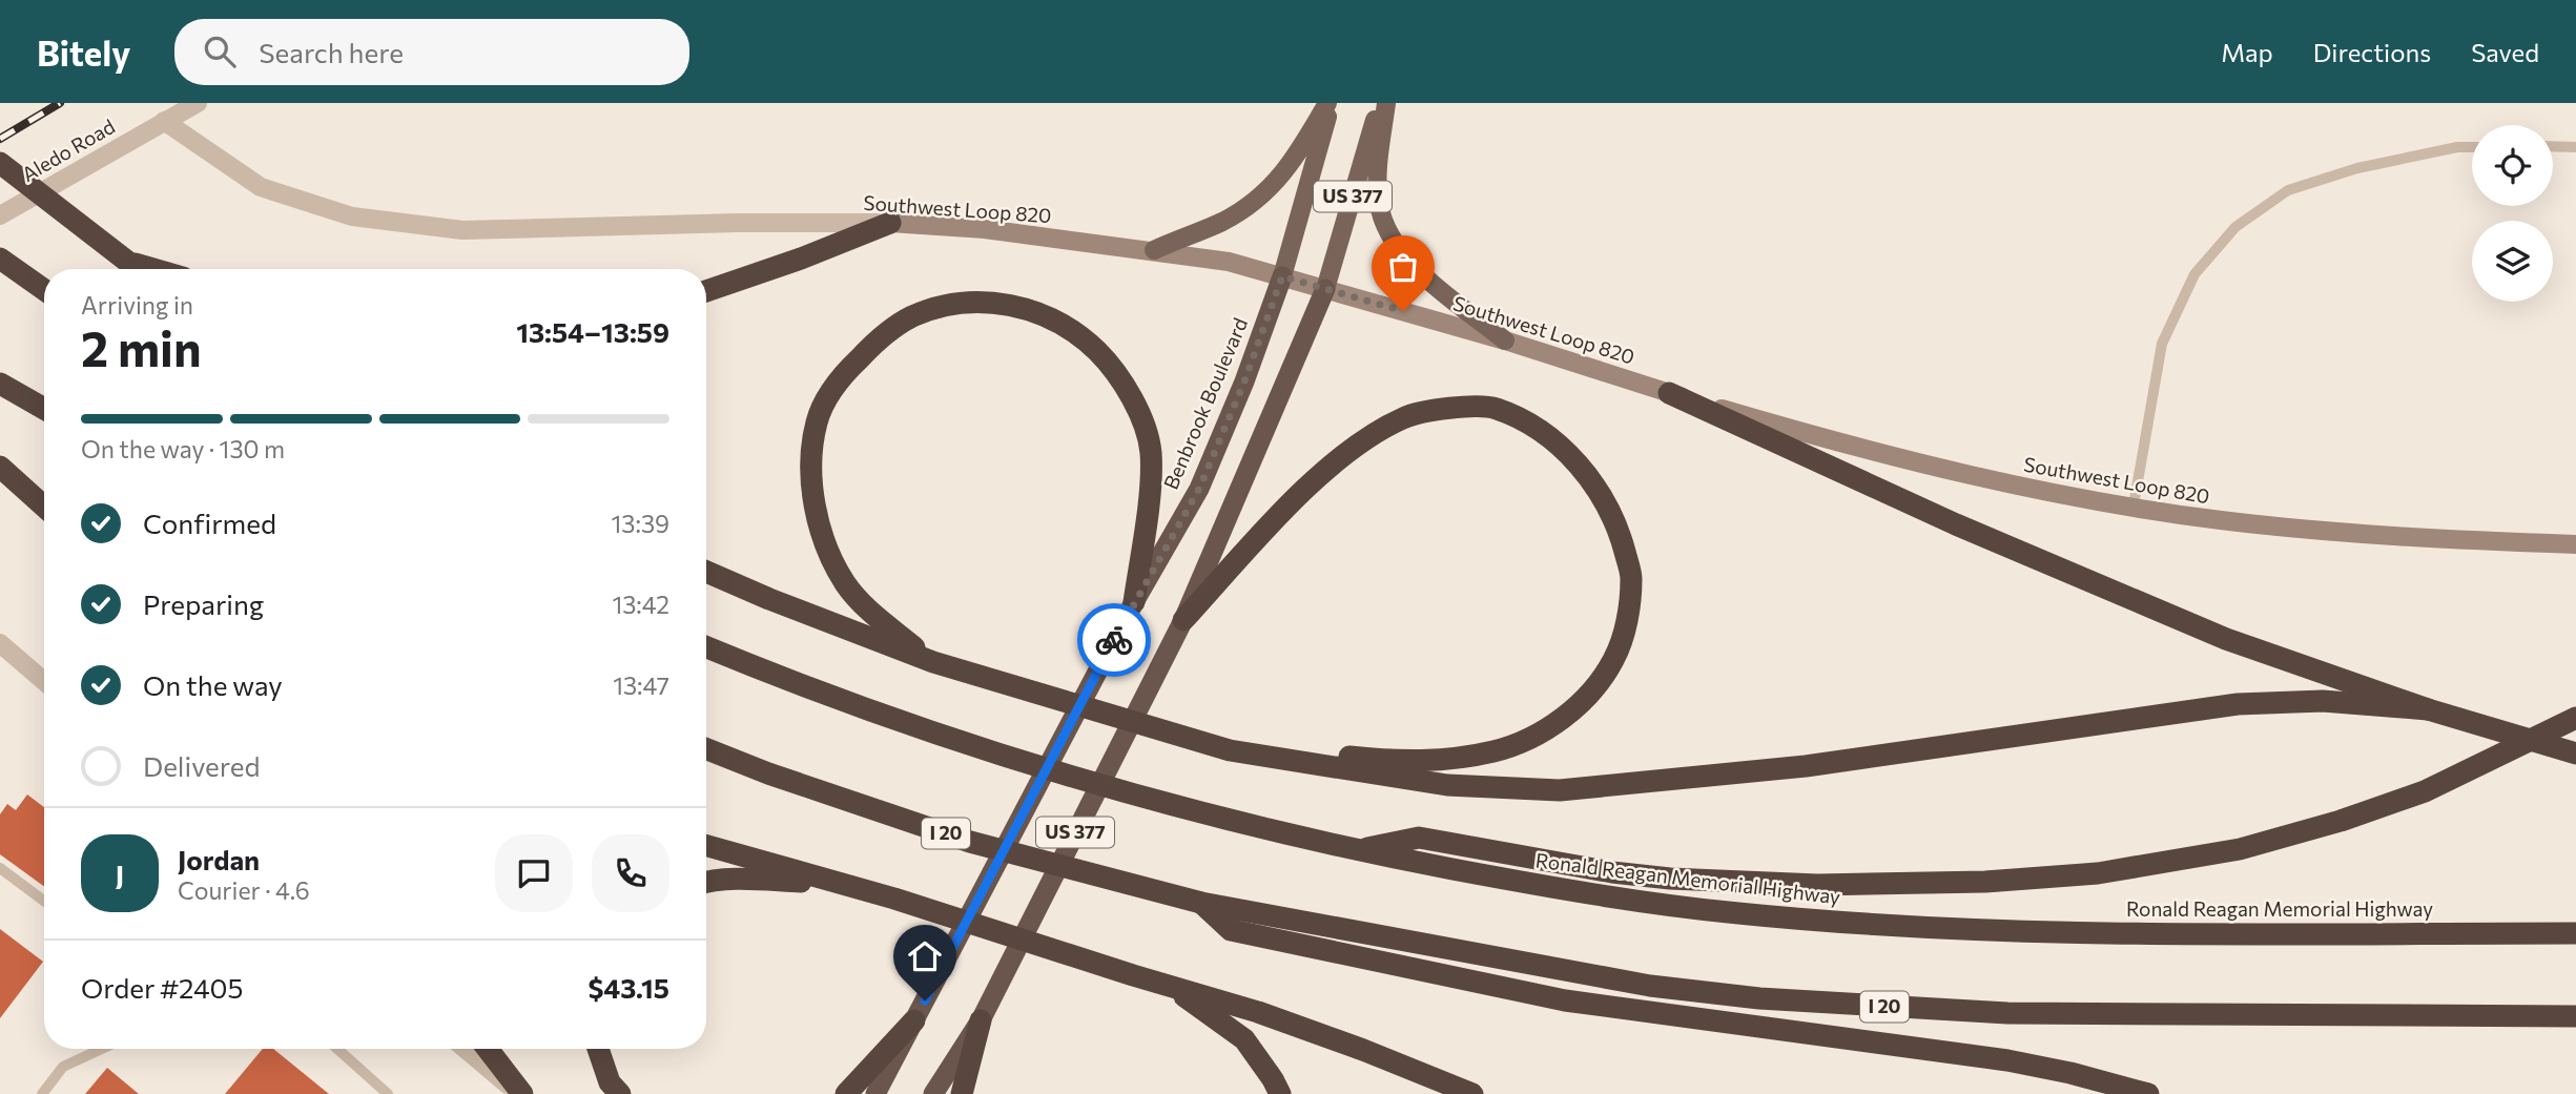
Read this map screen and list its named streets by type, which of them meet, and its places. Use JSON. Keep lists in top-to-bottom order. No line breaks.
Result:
{"streets":{"highway":["US 377","Benbrook Boulevard","I 20","Ronald Reagan Memorial Highway"],"main road":["Southwest Loop 820"],"street":["Aledo Road"]},"crossings":[["Aledo Road","Southwest Loop 820"],["US 377","Southwest Loop 820"],["Southwest Loop 820","Benbrook Boulevard"]],"page":{"header":"Bitely","search":"Search here","nav":["Map","Directions","Saved"],"heading":["2 min","Arriving in","13:54–13:59"],"panel":["Jordan","Courier · 4.6","Order #2405","$43.15"],"bar":"On the way · 130 m","list":[["Confirmed","13:39"],["Preparing","13:42"],["On the way","13:47"],"Delivered"],"round":"J"}}
